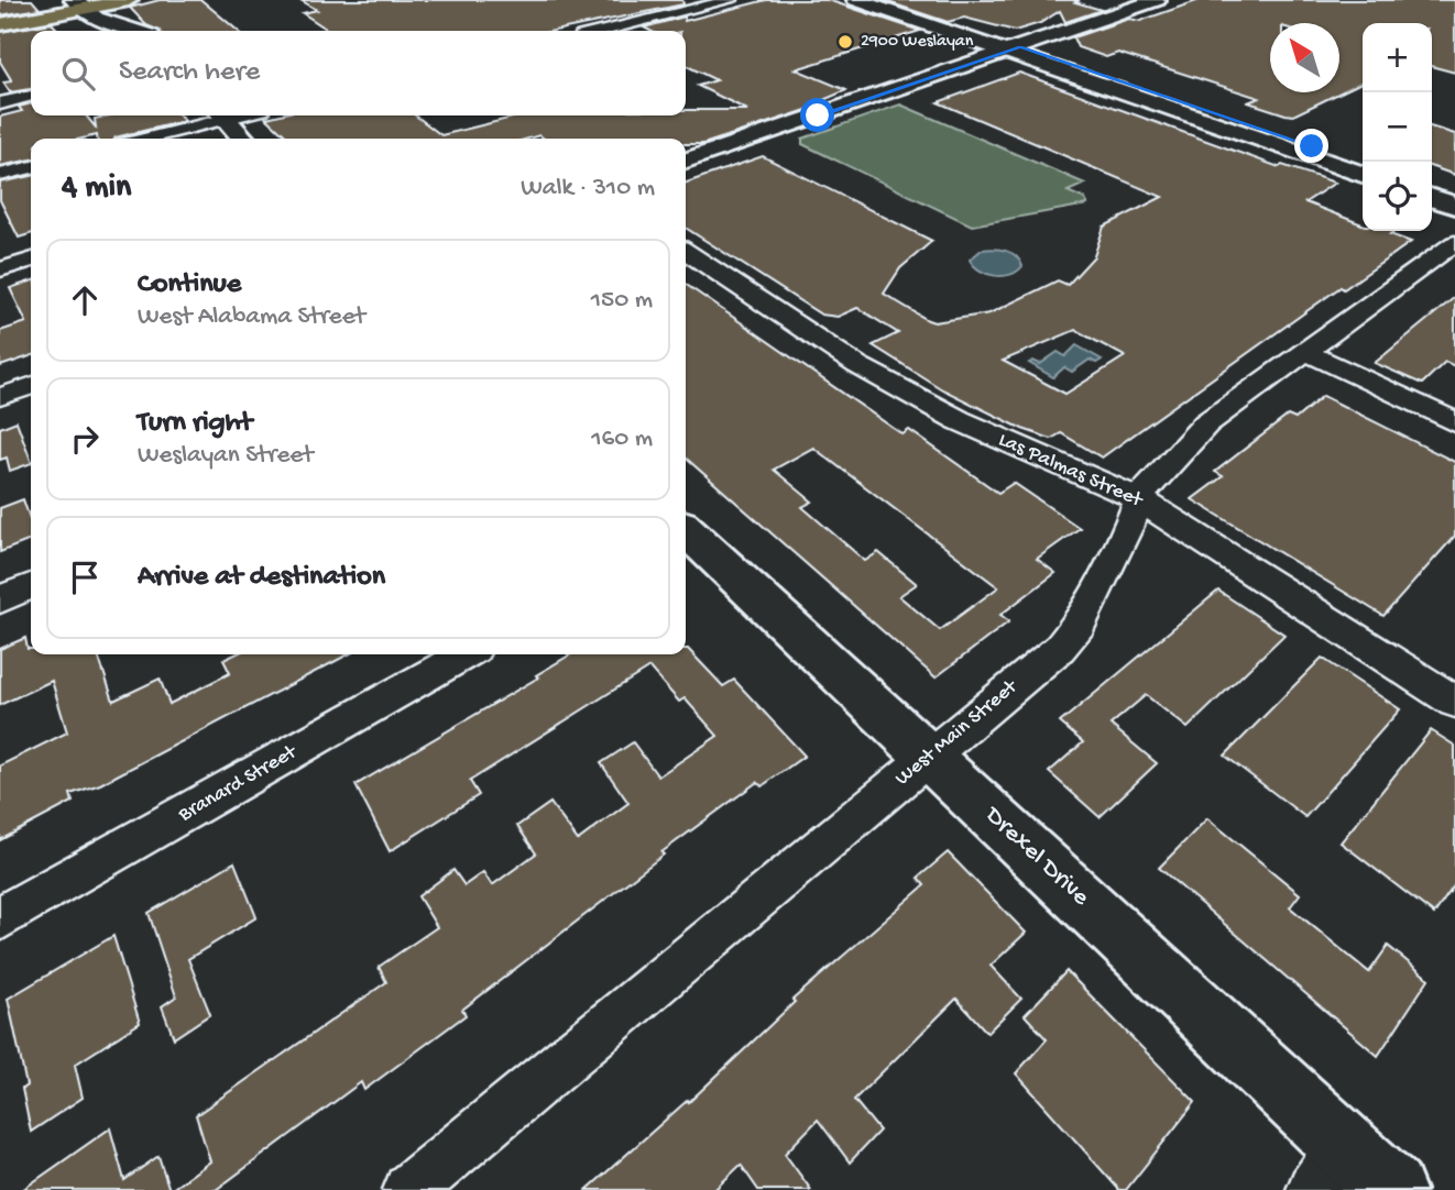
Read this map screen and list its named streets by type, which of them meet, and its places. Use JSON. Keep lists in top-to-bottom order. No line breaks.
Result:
{"streets":{"street":["Las Palmas Street","West Main Street","Branard Street","Drexel Drive"]},"crossings":[["Las Palmas Street","West Main Street"],["West Main Street","Drexel Drive"]],"places":["2900 Weslayan"],"north":"top left","page":{"map_buttons":["+","−"],"search":"Search here","heading":["4 min","Walk · 310 m"],"list":[["Continue","West Alabama Street","150 m"],["Turn right","Weslayan Street","160 m"],"Arrive at destination"]}}
